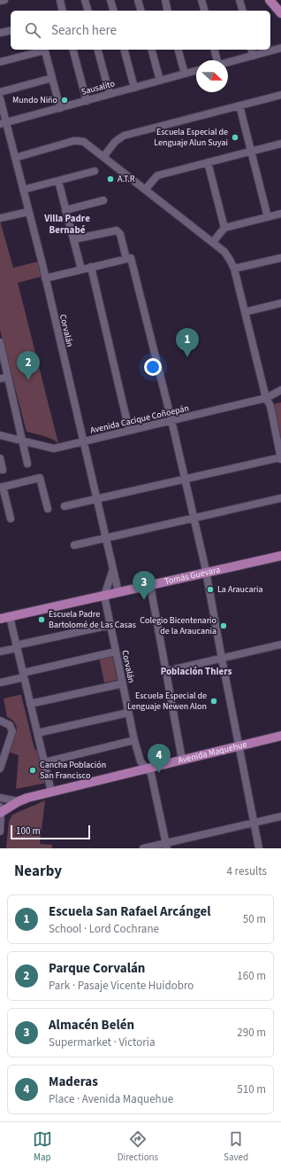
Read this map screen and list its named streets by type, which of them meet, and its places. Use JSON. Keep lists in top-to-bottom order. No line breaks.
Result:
{"streets":{"main road":["Tomás Guevara","Avenida Maquehue"],"street":["Sausalito","Corvalán","Avenida Cacique Coñoepán"]},"crossings":[["Sausalito","Corvalán"],["Corvalán","Avenida Cacique Coñoepán"],["Corvalán","Tomás Guevara"],["Corvalán","Avenida Maquehue"]],"districts":["Villa Padre Bernabé","Población Thiers"],"places":["Mundo Niño","Escuela Especial de Lenguaje Alun Suyai","A.T.R","La Araucaria","Escuela Padre Bartolomé de Las Casas","Colegio Bicentenario de la Araucania","Escuela Especial de Lenguaje Newen Alon","Cancha Población San Francisco"],"scale_bar":"100 m","north":"right","page":{"search":"Search here","pins":["1","2","3","4"],"scale":"100 m","heading":["Nearby","4 results"],"list":[{"mark":"1","name":"Escuela San Rafael Arcángel","note":"School · Lord Cochrane","value":"50 m"},{"mark":"2","name":"Parque Corvalán","note":"Park · Pasaje Vicente Huidobro","value":"160 m"},{"mark":"3","name":"Almacén Belén","note":"Supermarket · Victoria","value":"290 m"},{"mark":"4","name":"Maderas","note":"Place · Avenida Maquehue","value":"510 m"}],"nav":["Map","Directions","Saved"]}}
